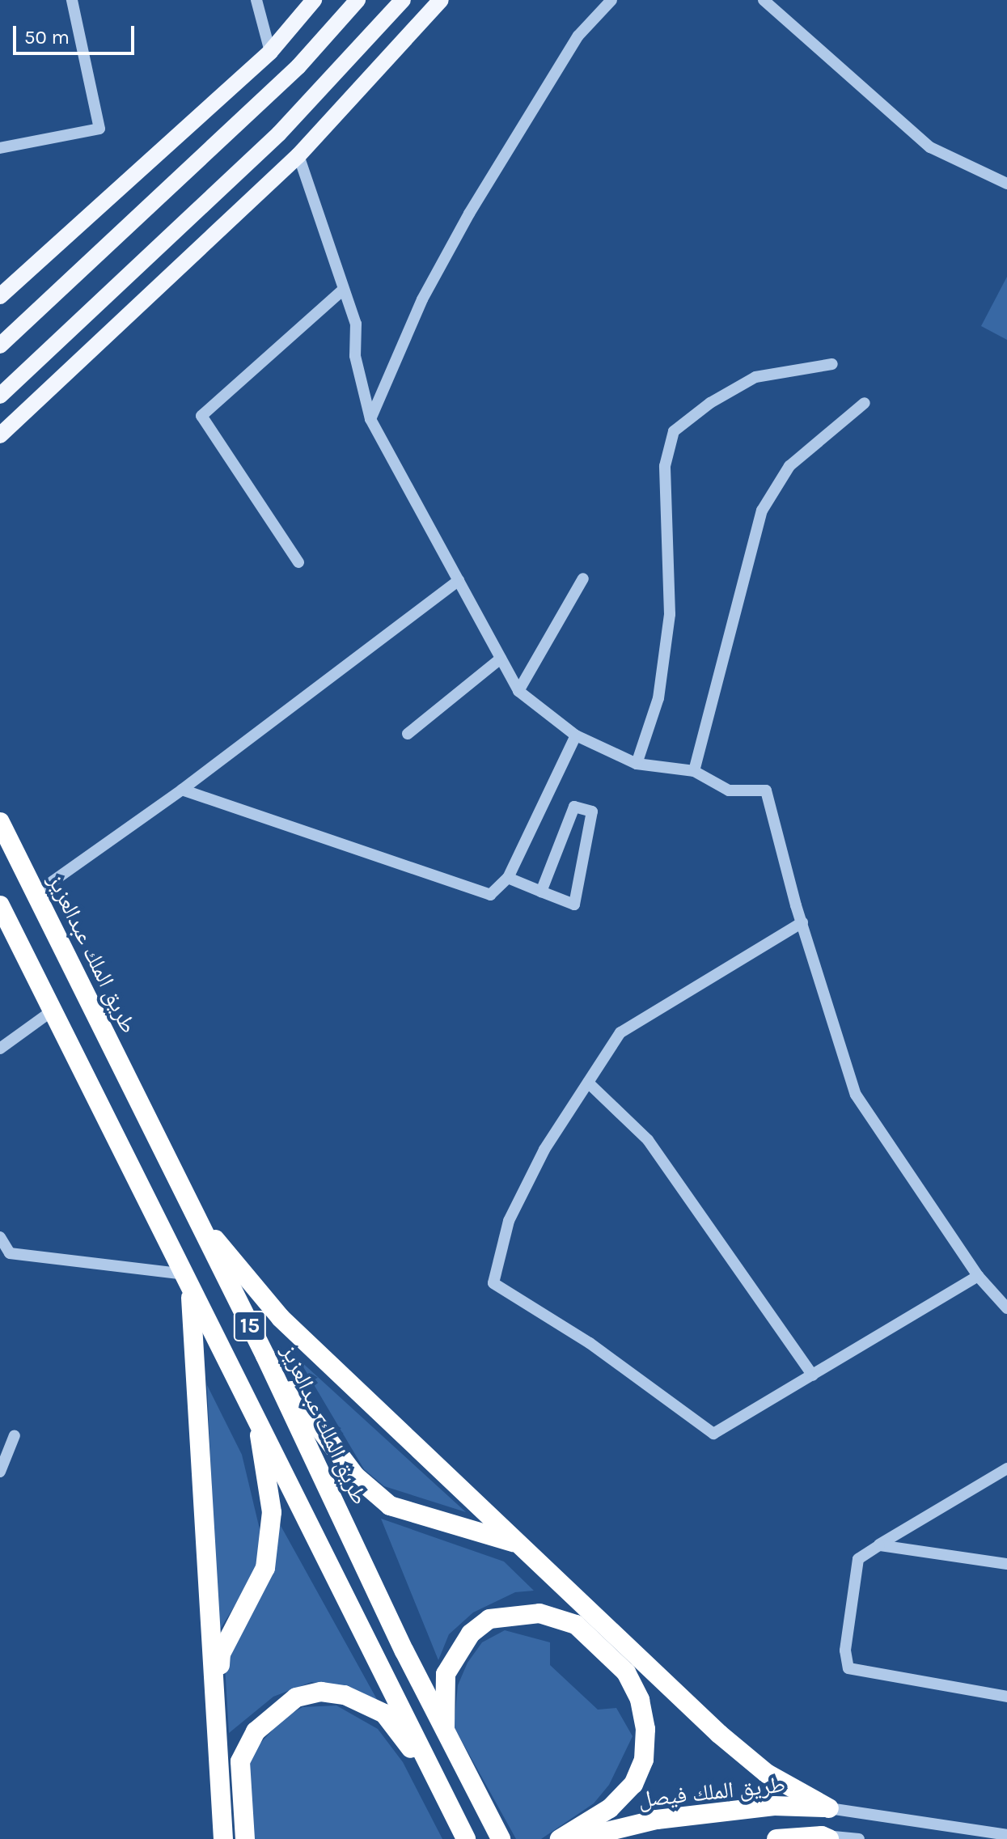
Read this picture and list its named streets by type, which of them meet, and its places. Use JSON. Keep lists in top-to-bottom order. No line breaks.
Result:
{"streets":{"highway":["طريق الملك عبدالعزيز","15","طريق الملك فيصل"]},"scale_bar":"50 m"}
